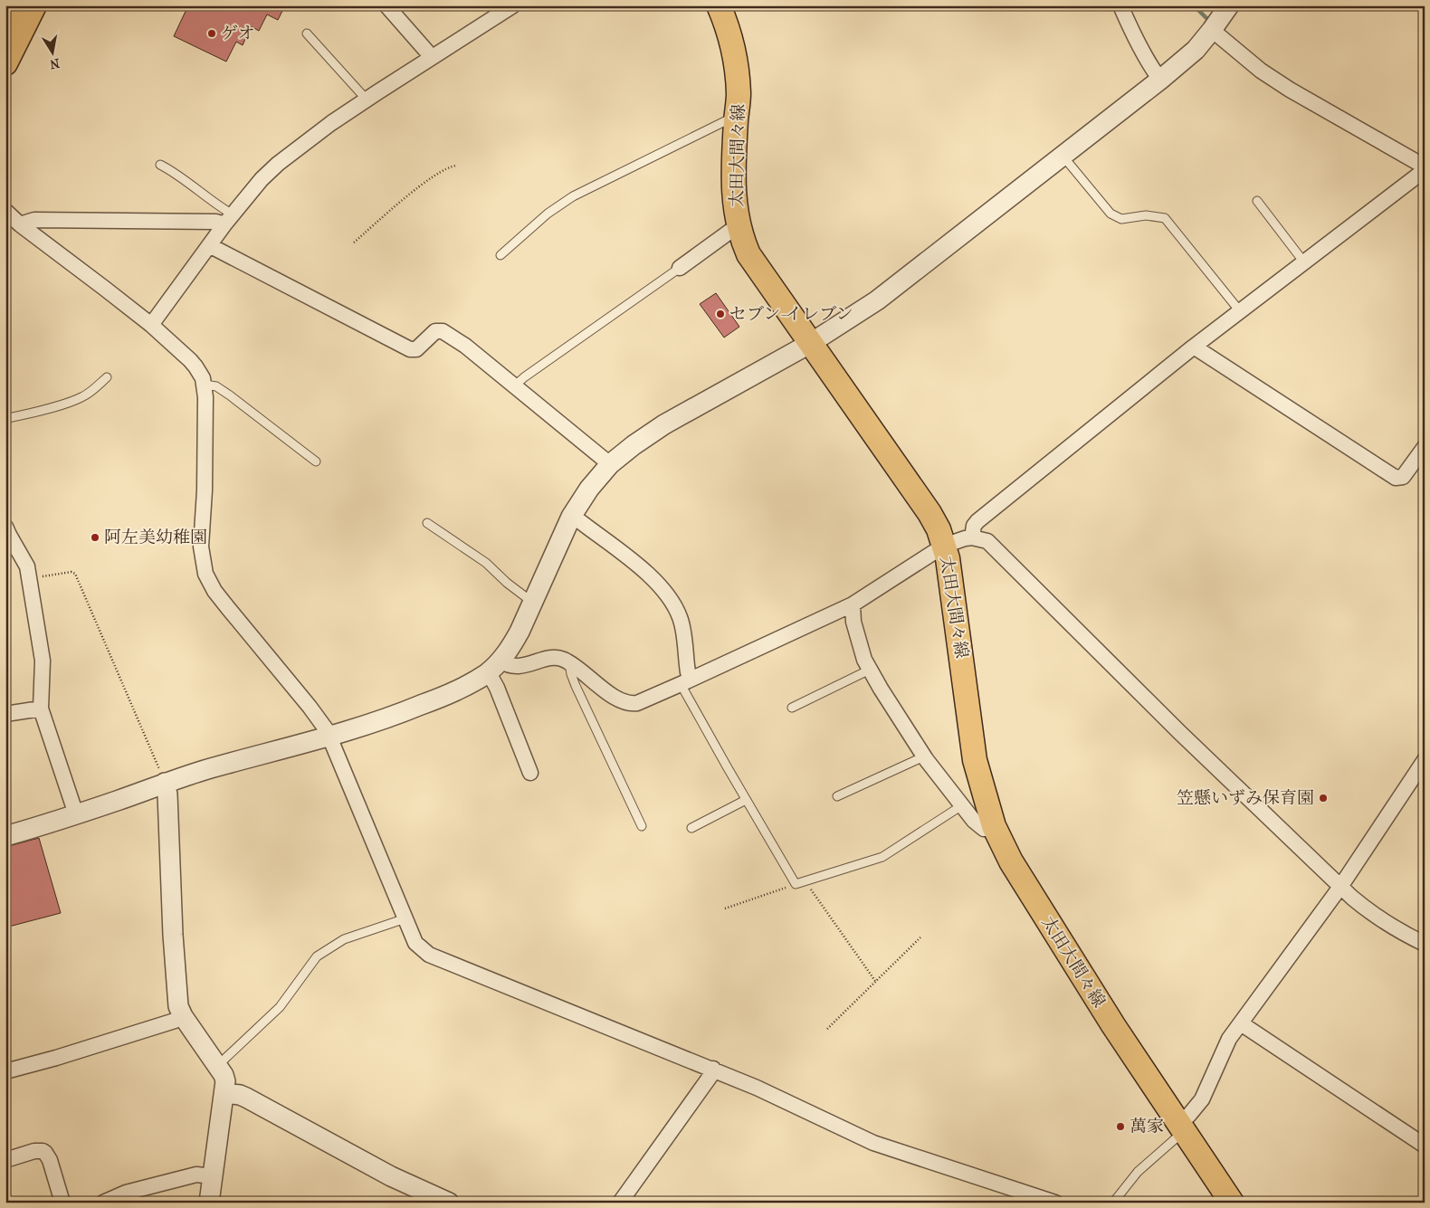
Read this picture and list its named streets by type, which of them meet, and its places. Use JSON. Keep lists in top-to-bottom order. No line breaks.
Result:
{"streets":{"main road":["太田大間々線"]},"places":["ゲオ","セブン-イレブン","阿左美幼稚園","笠懸いずみ保育園","萬家"],"north":"bottom"}
